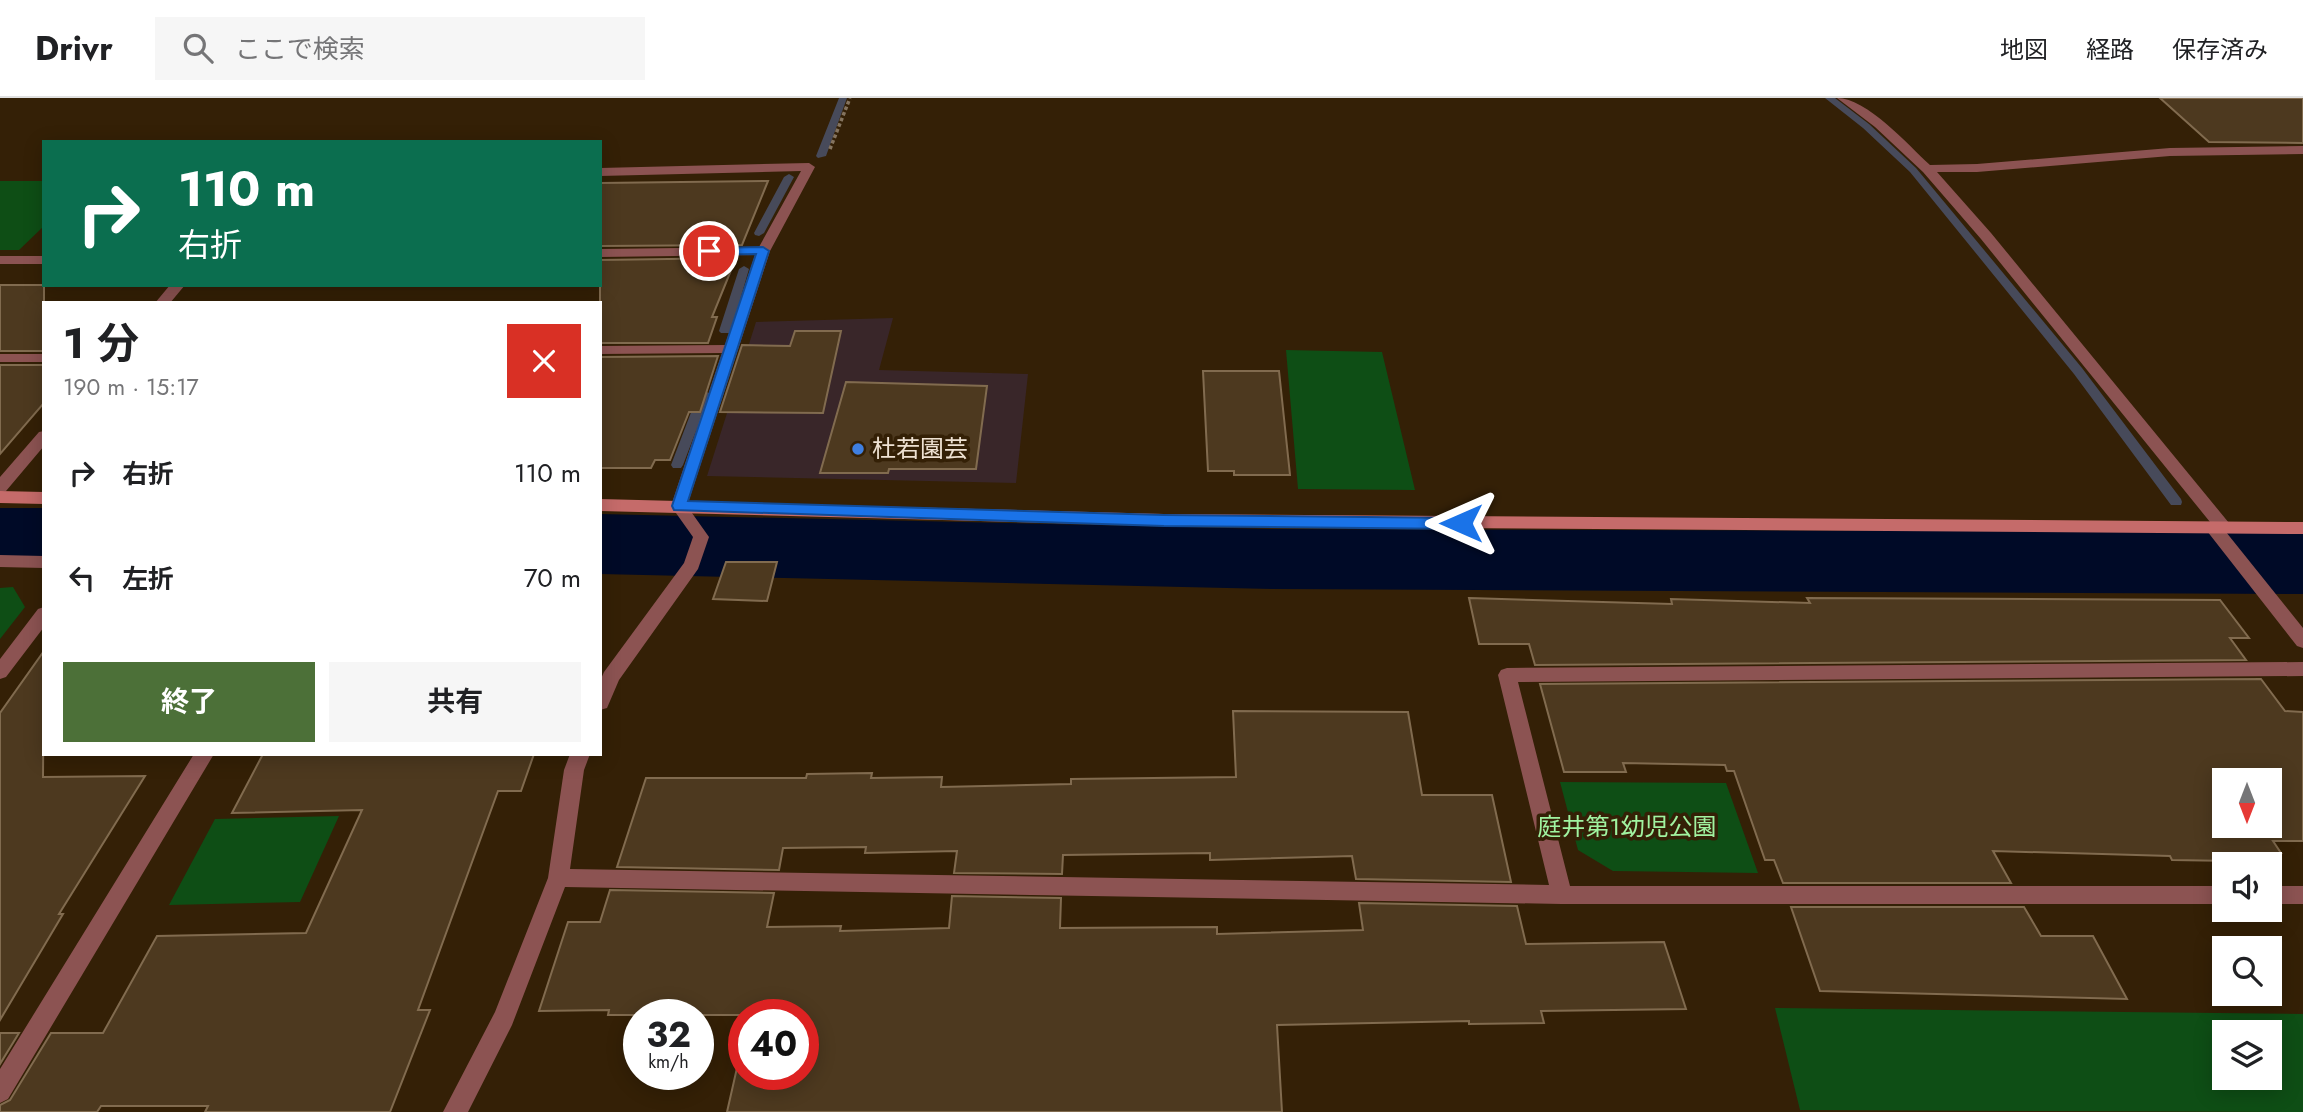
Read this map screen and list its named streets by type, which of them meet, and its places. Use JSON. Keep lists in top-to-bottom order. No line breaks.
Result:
{"parks":["庭井第1幼児公園"],"places":["杜若園芸"],"north":"bottom","page":{"header":"Drivr","search":"ここで検索","nav":["地図","経路","保存済み"],"turn":["110 m","右折"],"heading":["1 分","190 m · 15:17"],"list":[{"name":"右折","value":"110 m"},{"name":"左折","value":"70 m"}],"buttons":["終了","共有"],"speed":"32 km/h","limit":"40"}}
